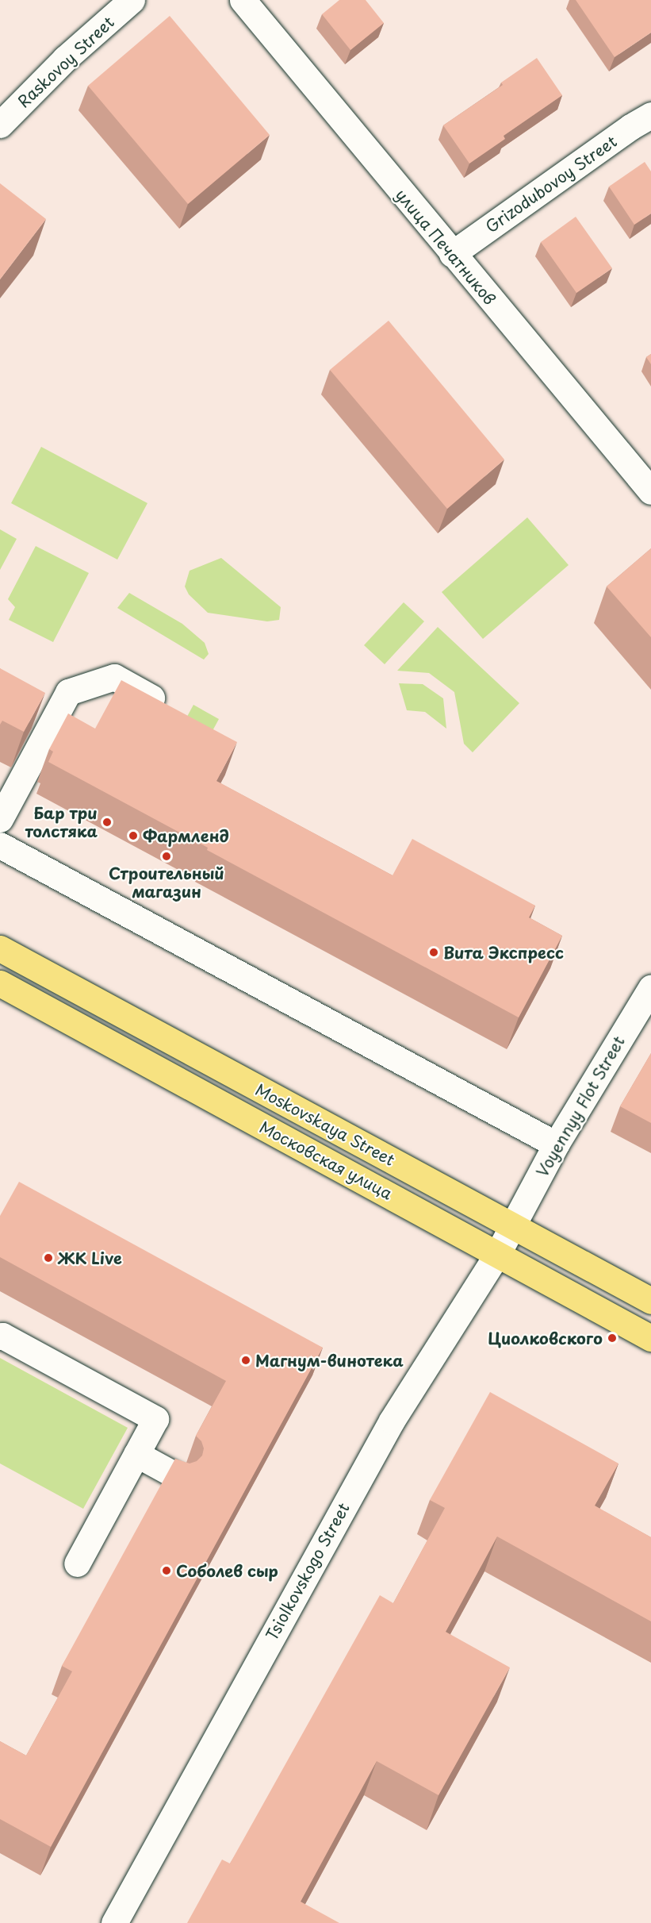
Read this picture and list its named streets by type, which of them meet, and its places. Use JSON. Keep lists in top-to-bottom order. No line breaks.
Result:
{"streets":{"main road":["Moskovskaya Street","Московская улица"],"street":["Raskovoy Street","Grizodubovoy Street","улица Печатников","Voyennyy Flot Street","Tsiolkovskogo Street"]},"crossings":[["Grizodubovoy Street","улица Печатников"],["Voyennyy Flot Street","Moskovskaya Street"],["Voyennyy Flot Street","Tsiolkovskogo Street"],["Moskovskaya Street","Tsiolkovskogo Street"],["Московская улица","Tsiolkovskogo Street"]],"places":["Бар три толстяка","Фармленд","Строительный магазин","Вита Экспресс","ЖК Live","Циолковского","Магнум-винотека","Соболев сыр"]}
